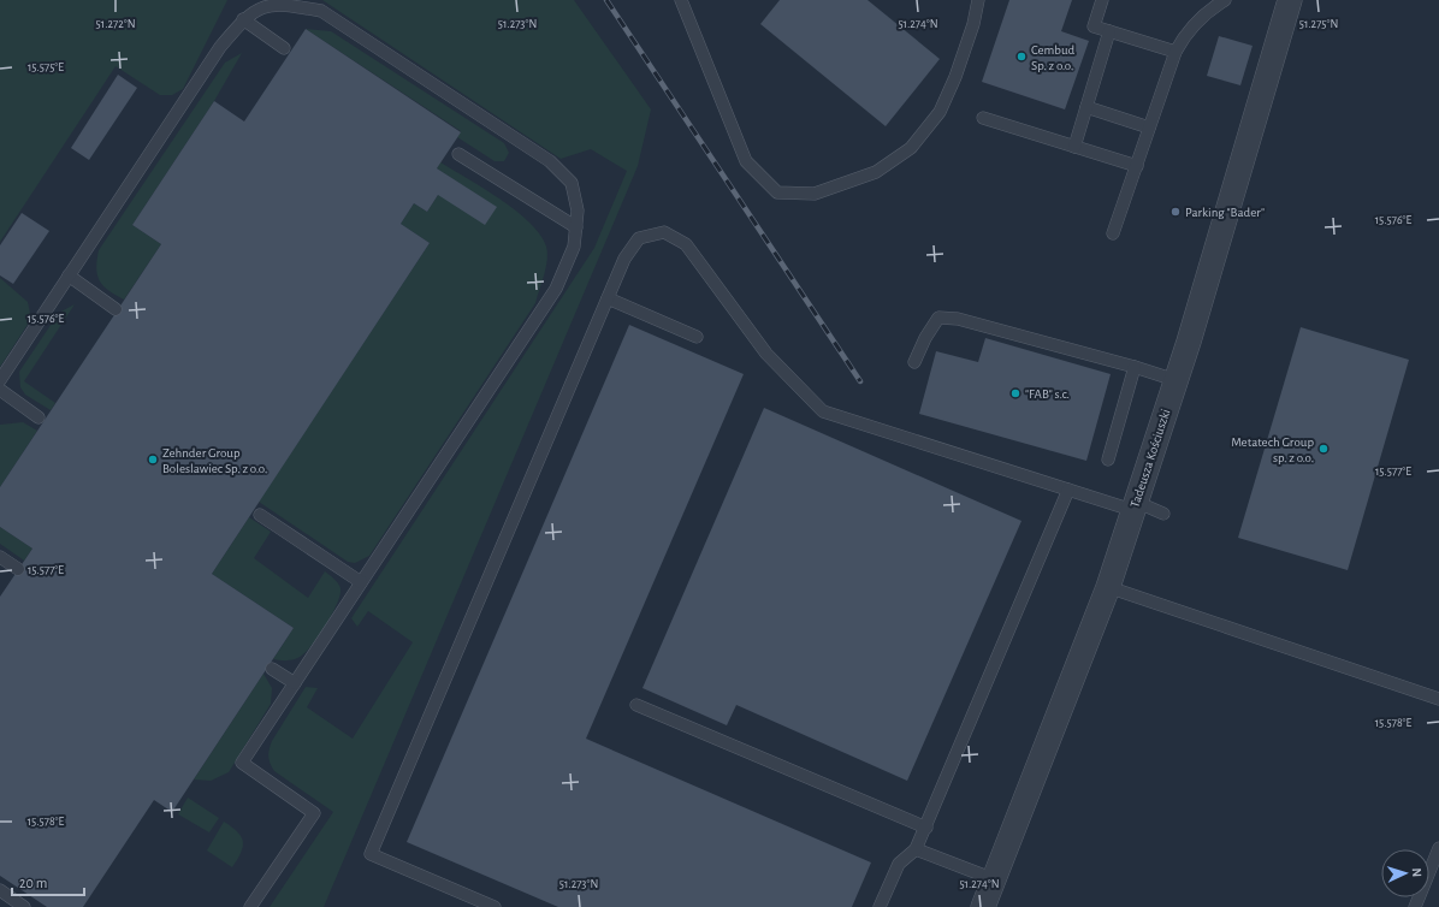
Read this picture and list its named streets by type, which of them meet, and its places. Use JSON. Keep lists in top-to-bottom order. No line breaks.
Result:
{"streets":{"street":["Tadeusza Kościuszki"]},"places":["Cembud Sp. z o.o.","Parking \"Bader\"","\"FAB\" s.c.","Metatech Group sp. z o.o.","Zehnder Group Boleslawiec Sp. z o.o."],"scale_bar":"20 m","north":"right","coordinates":["51.272°N","51.273°N","51.274°N","51.275°N","15.575°E","15.576°E","15.577°E","15.578°E"]}
